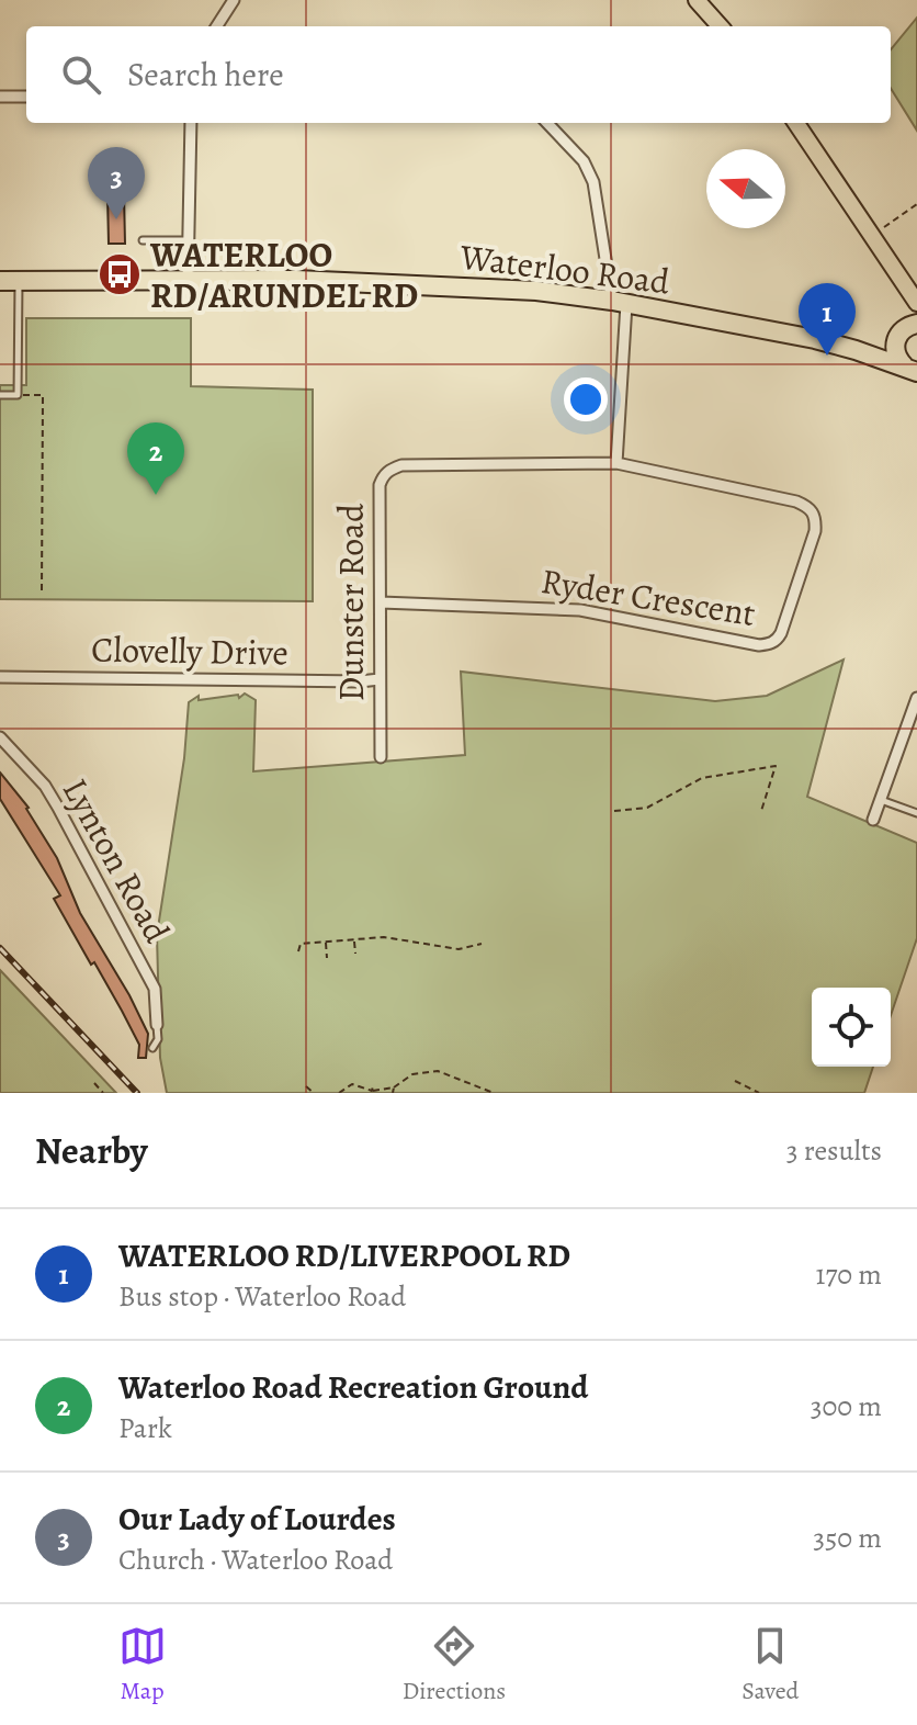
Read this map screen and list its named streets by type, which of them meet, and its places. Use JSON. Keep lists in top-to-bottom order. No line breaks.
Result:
{"streets":{"highway":["Waterloo Road"],"street":["Ryder Crescent","Dunster Road","Clovelly Drive","Lynton Road"]},"crossings":[["Ryder Crescent","Dunster Road"],["Dunster Road","Clovelly Drive"]],"places":{"bus stop":["WATERLOO RD/ARUNDEL RD"]},"north":"left","page":{"search":"Search here","pins":["3","1","2"],"heading":["Nearby","3 results"],"list":[{"mark":"1","name":"WATERLOO RD/LIVERPOOL RD","note":"Bus stop · Waterloo Road","value":"170 m"},{"mark":"2","name":"Waterloo Road Recreation Ground","note":"Park","value":"300 m"},{"mark":"3","name":"Our Lady of Lourdes","note":"Church · Waterloo Road","value":"350 m"}],"nav":["Map","Directions","Saved"]}}
